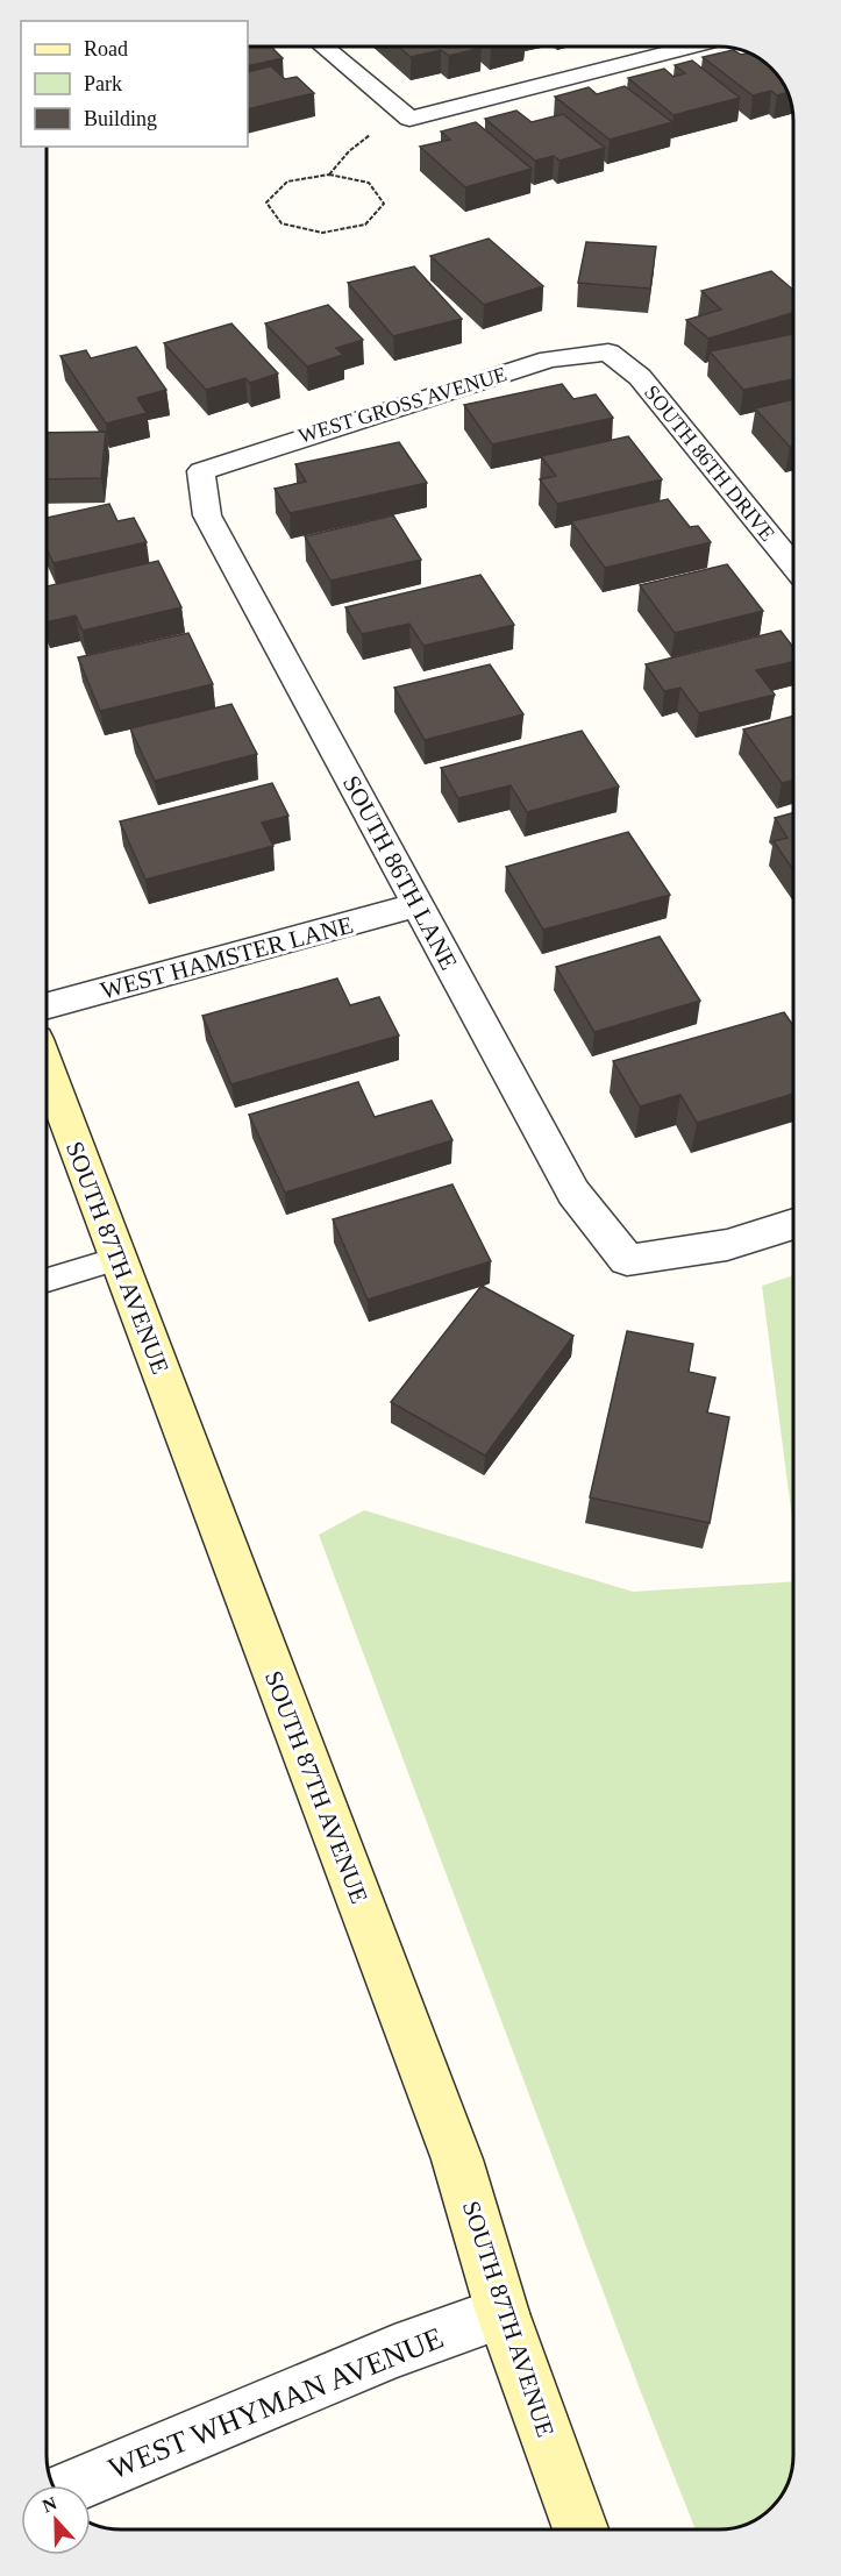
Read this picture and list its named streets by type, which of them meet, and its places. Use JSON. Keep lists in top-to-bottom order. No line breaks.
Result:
{"streets":{"street":["WEST GROSS AVENUE","SOUTH 86TH DRIVE","SOUTH 86TH LANE","WEST HAMSTER LANE","SOUTH 87TH AVENUE","WEST WHYMAN AVENUE"]},"crossings":[["WEST GROSS AVENUE","SOUTH 86TH DRIVE"],["WEST GROSS AVENUE","SOUTH 86TH LANE"],["SOUTH 86TH LANE","WEST HAMSTER LANE"],["SOUTH 87TH AVENUE","WEST WHYMAN AVENUE"]],"legend":["Road","Park","Building"],"north":"top"}
